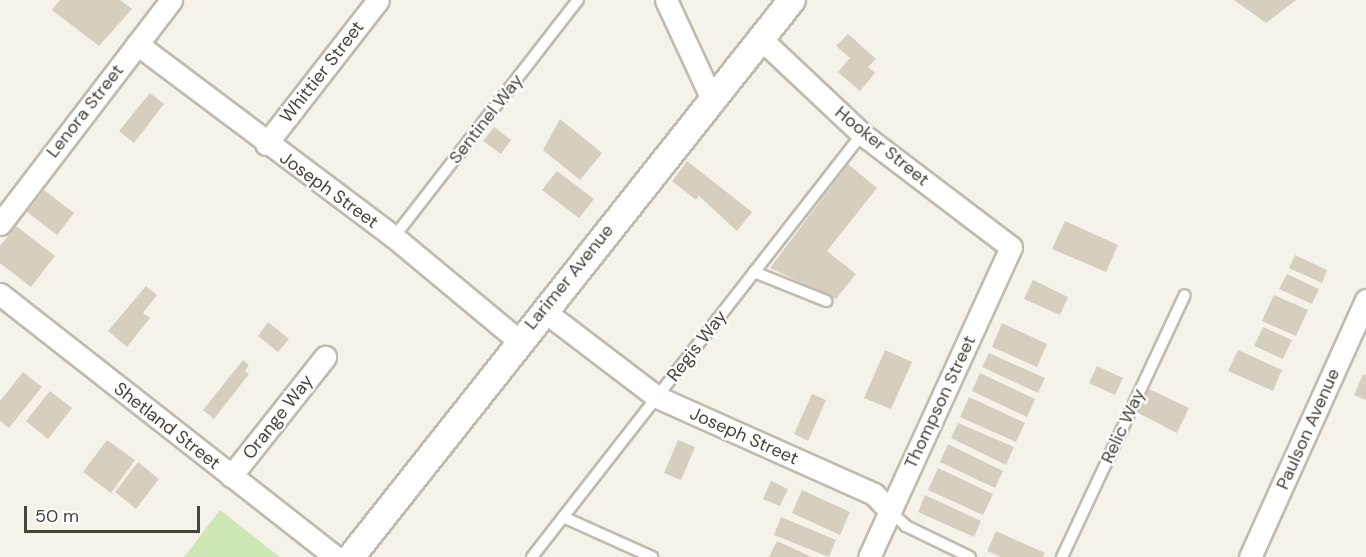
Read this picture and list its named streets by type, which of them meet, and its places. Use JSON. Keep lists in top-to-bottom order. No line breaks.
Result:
{"streets":{"street":["Whittier Street","Lenora Street","Hooker Street","Joseph Street","Larimer Avenue","Thompson Street","Orange Way","Shetland Street","Paulson Avenue"],"lane":["Sentinel Way","Regis Way","Relic Way"]},"crossings":[["Whittier Street","Joseph Street"],["Lenora Street","Joseph Street"],["Sentinel Way","Joseph Street"],["Hooker Street","Larimer Avenue"],["Hooker Street","Regis Way"],["Hooker Street","Thompson Street"],["Joseph Street","Larimer Avenue"],["Joseph Street","Regis Way"],["Joseph Street","Thompson Street"],["Orange Way","Shetland Street"]],"scale_bar":"50 m"}
